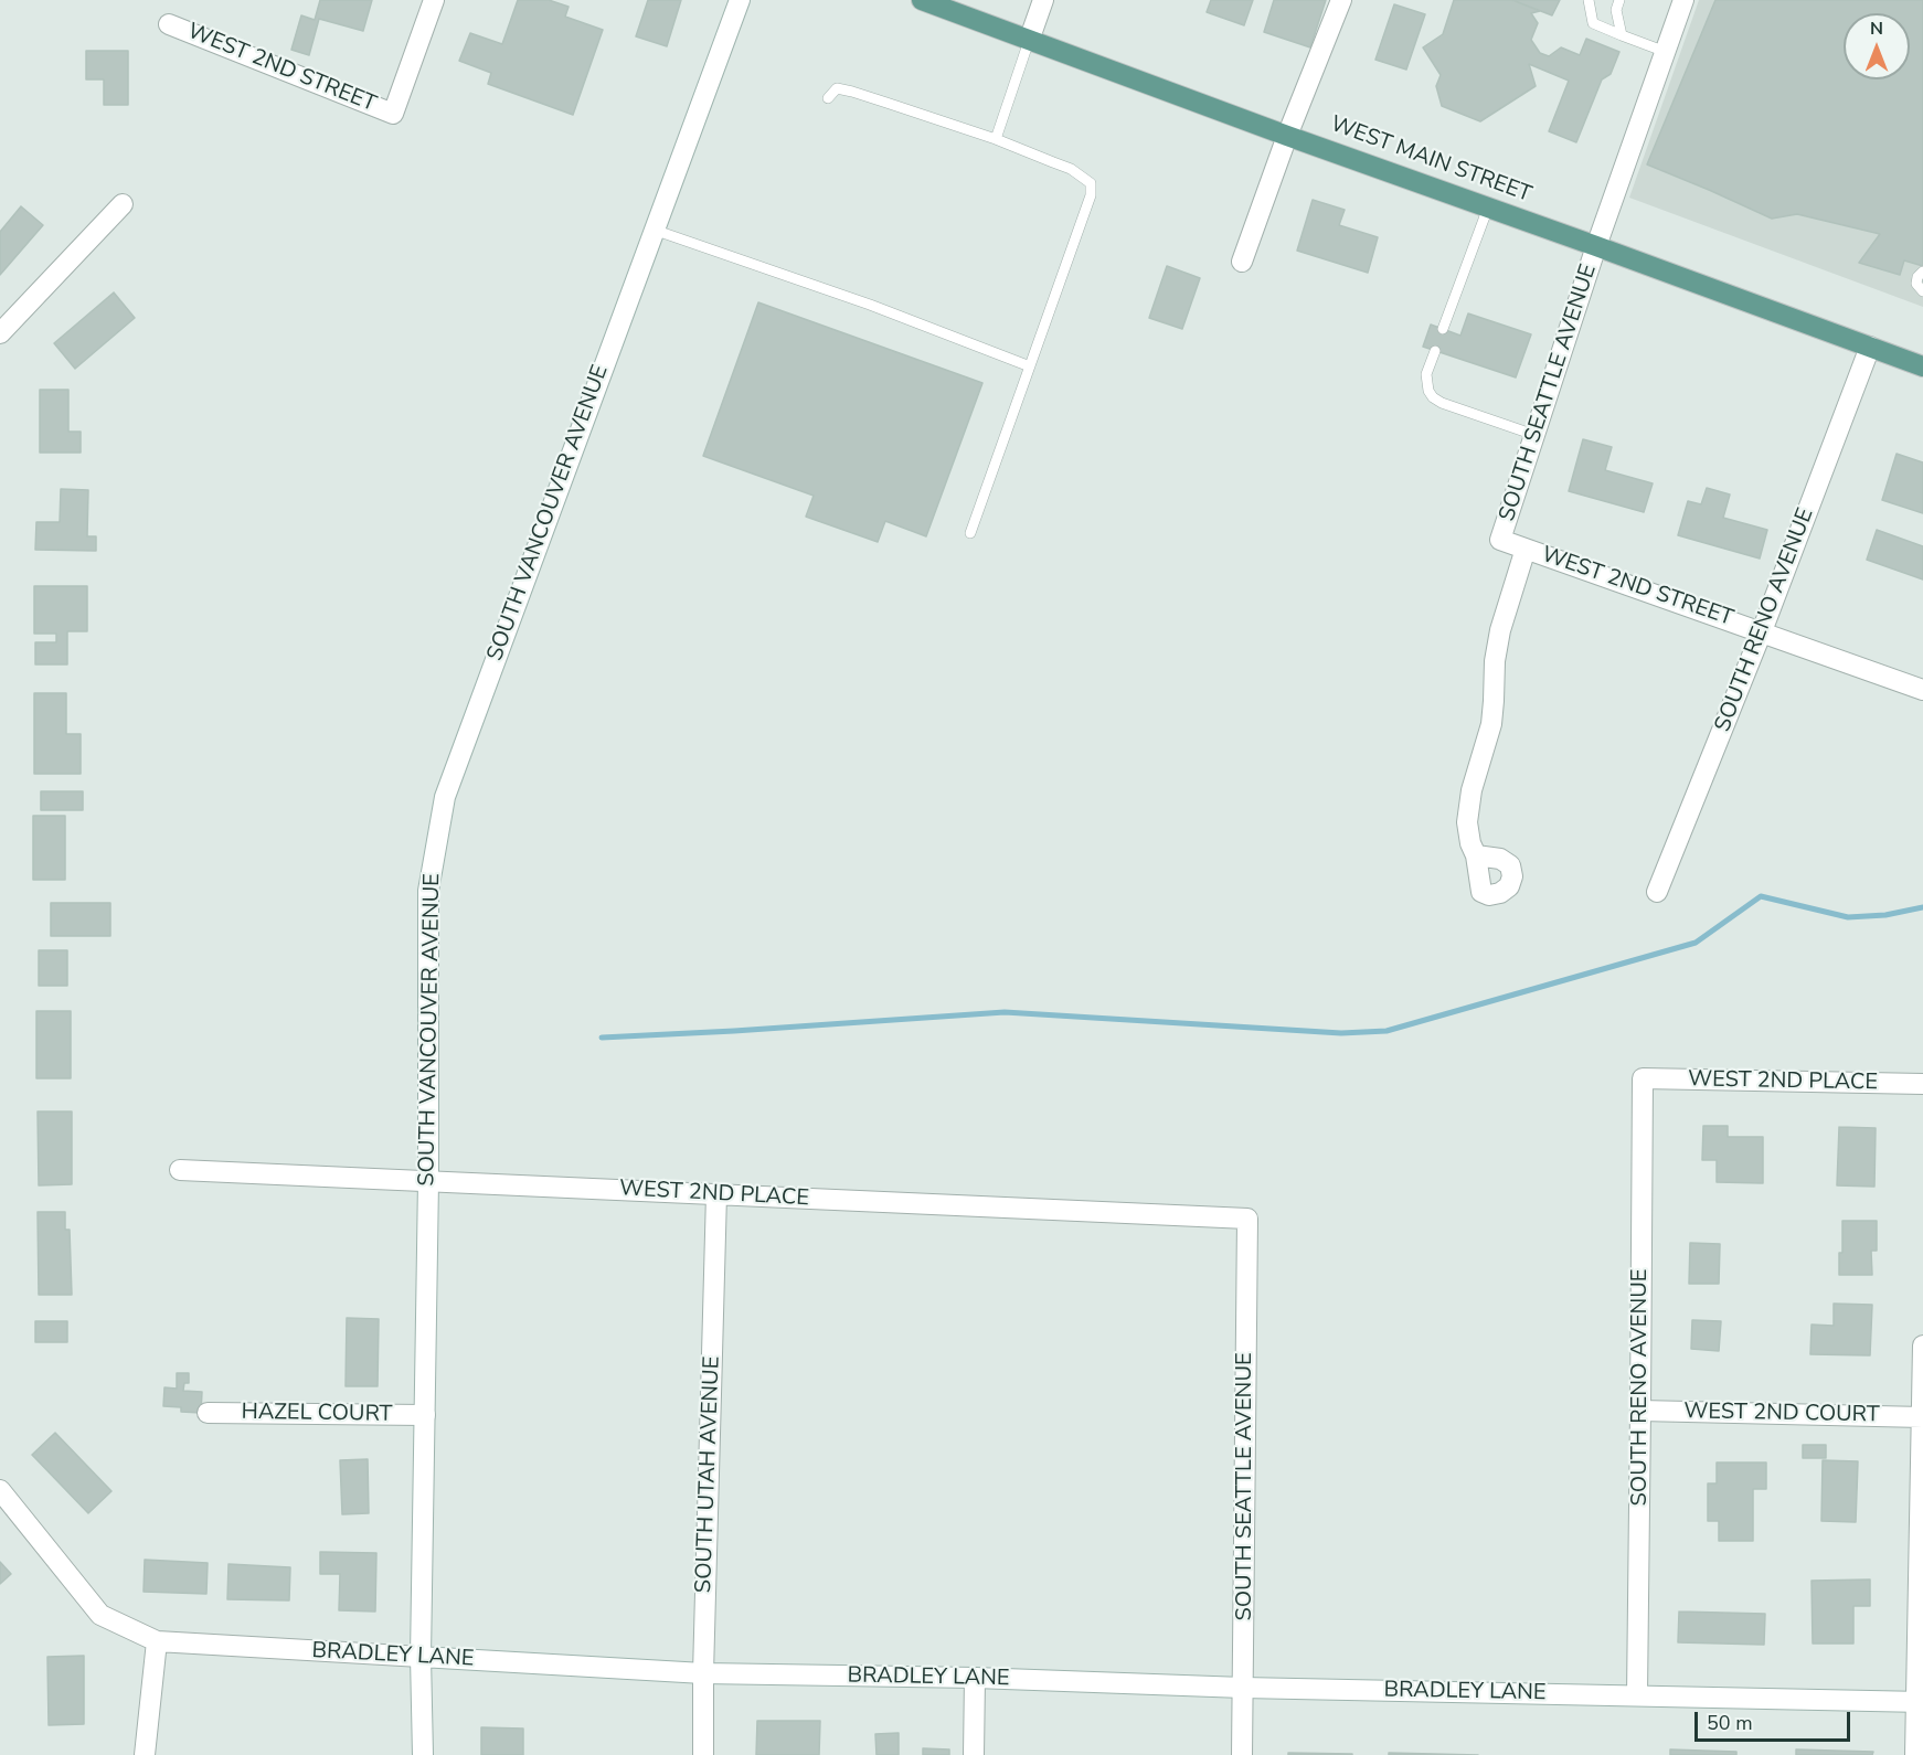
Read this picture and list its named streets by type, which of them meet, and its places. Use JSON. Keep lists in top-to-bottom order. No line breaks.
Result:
{"streets":{"main road":["WEST MAIN STREET"],"street":["WEST 2ND STREET","SOUTH SEATTLE AVENUE","SOUTH VANCOUVER AVENUE","SOUTH RENO AVENUE","WEST 2ND PLACE","HAZEL COURT","WEST 2ND COURT","SOUTH UTAH AVENUE","BRADLEY LANE"]},"crossings":[["WEST 2ND STREET","SOUTH SEATTLE AVENUE"],["WEST 2ND STREET","SOUTH RENO AVENUE"],["WEST MAIN STREET","SOUTH SEATTLE AVENUE"],["WEST MAIN STREET","SOUTH RENO AVENUE"],["SOUTH SEATTLE AVENUE","WEST 2ND PLACE"],["SOUTH SEATTLE AVENUE","BRADLEY LANE"],["SOUTH VANCOUVER AVENUE","WEST 2ND PLACE"],["SOUTH VANCOUVER AVENUE","HAZEL COURT"],["SOUTH VANCOUVER AVENUE","BRADLEY LANE"],["SOUTH RENO AVENUE","WEST 2ND PLACE"],["SOUTH RENO AVENUE","WEST 2ND COURT"],["SOUTH RENO AVENUE","BRADLEY LANE"],["WEST 2ND PLACE","SOUTH UTAH AVENUE"],["SOUTH UTAH AVENUE","BRADLEY LANE"]],"scale_bar":"50 m","north":"top"}
